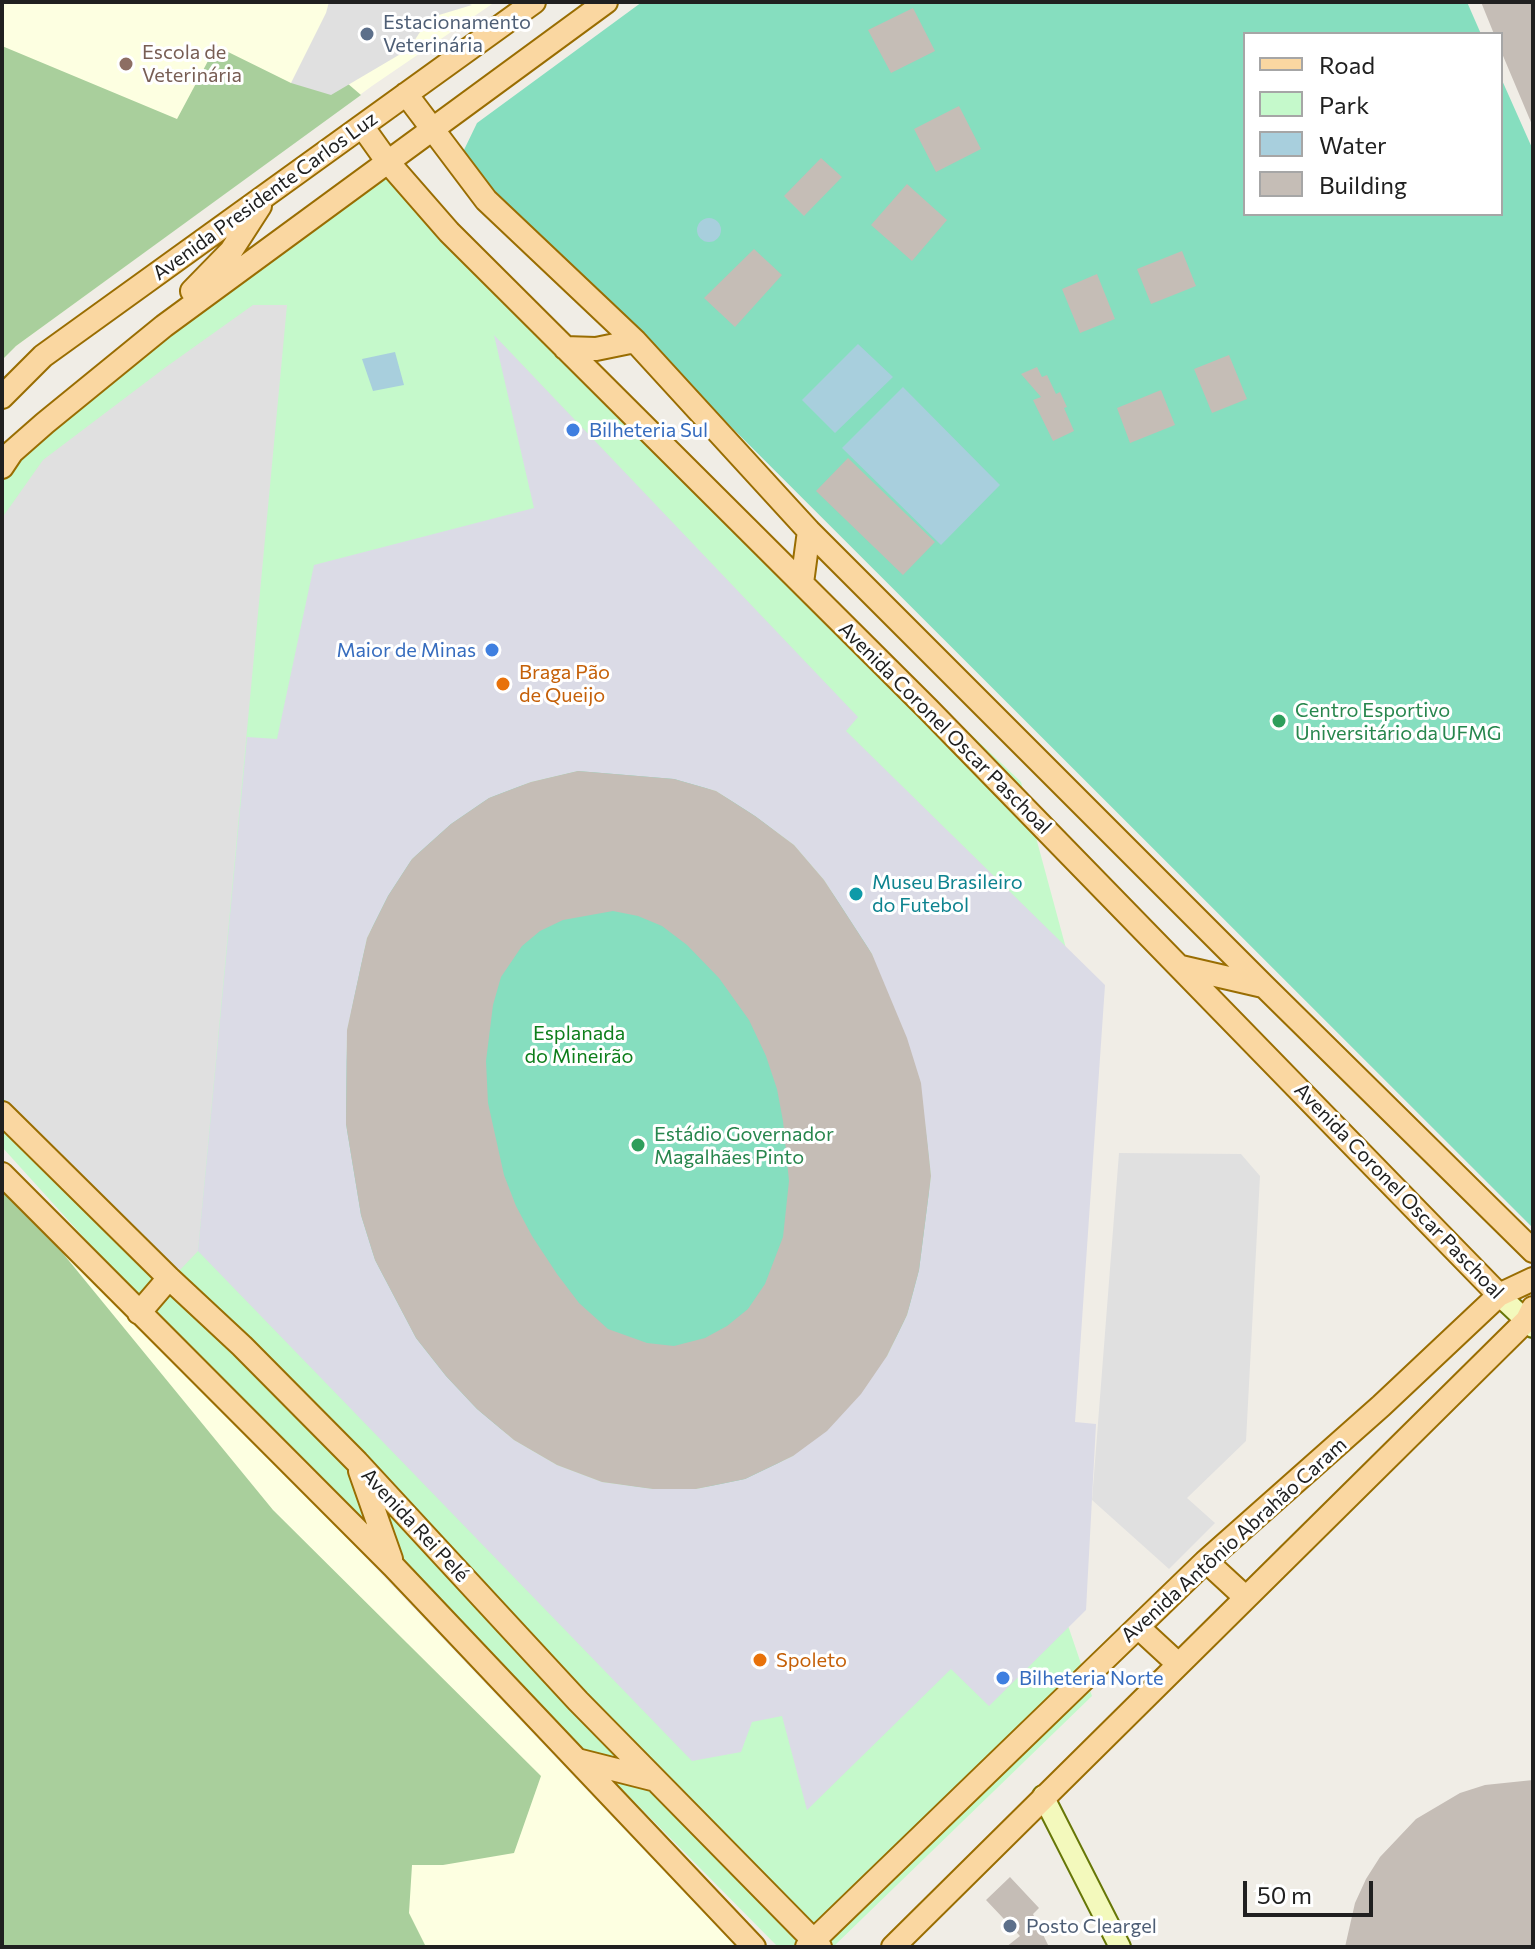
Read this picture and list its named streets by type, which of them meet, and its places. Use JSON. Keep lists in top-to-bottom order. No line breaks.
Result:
{"streets":{"main road":["Avenida Presidente Carlos Luz","Avenida Coronel Oscar Paschoal","Avenida Rei Pelé","Avenida Antônio Abrahão Caram"]},"crossings":[["Avenida Presidente Carlos Luz","Avenida Coronel Oscar Paschoal"],["Avenida Coronel Oscar Paschoal","Avenida Antônio Abrahão Caram"],["Avenida Rei Pelé","Avenida Antônio Abrahão Caram"]],"parks":["Esplanada do Mineirão"],"places":["Estacionamento Veterinária","Escola de Veterinária","Bilheteria Sul","Maior de Minas","Braga Pão de Queijo","Centro Esportivo Universitário da UFMG","Museu Brasileiro do Futebol","Estádio Governador Magalhães Pinto","Spoleto","Bilheteria Norte","Posto Cleargel"],"legend":["Road","Park","Water","Building"],"scale_bar":"50 m"}
